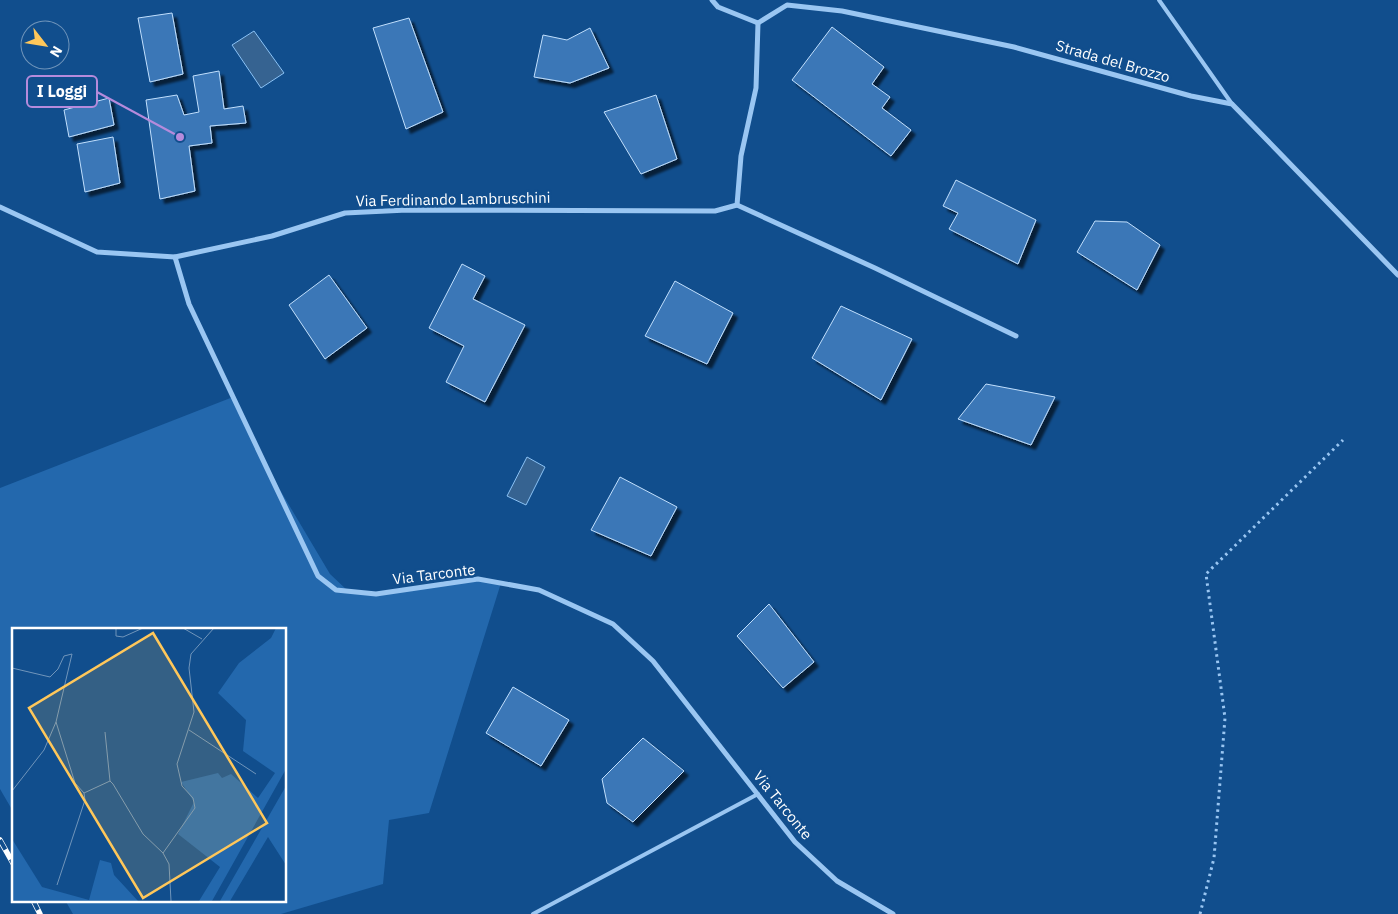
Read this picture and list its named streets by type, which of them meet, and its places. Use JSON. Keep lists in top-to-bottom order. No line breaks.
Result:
{"streets":{"street":["Strada del Brozzo","Via Ferdinando Lambruschini","Via Tarconte"]},"crossings":[["Via Ferdinando Lambruschini","Via Tarconte"]],"places":["I Loggi"],"north":"bottom right"}
